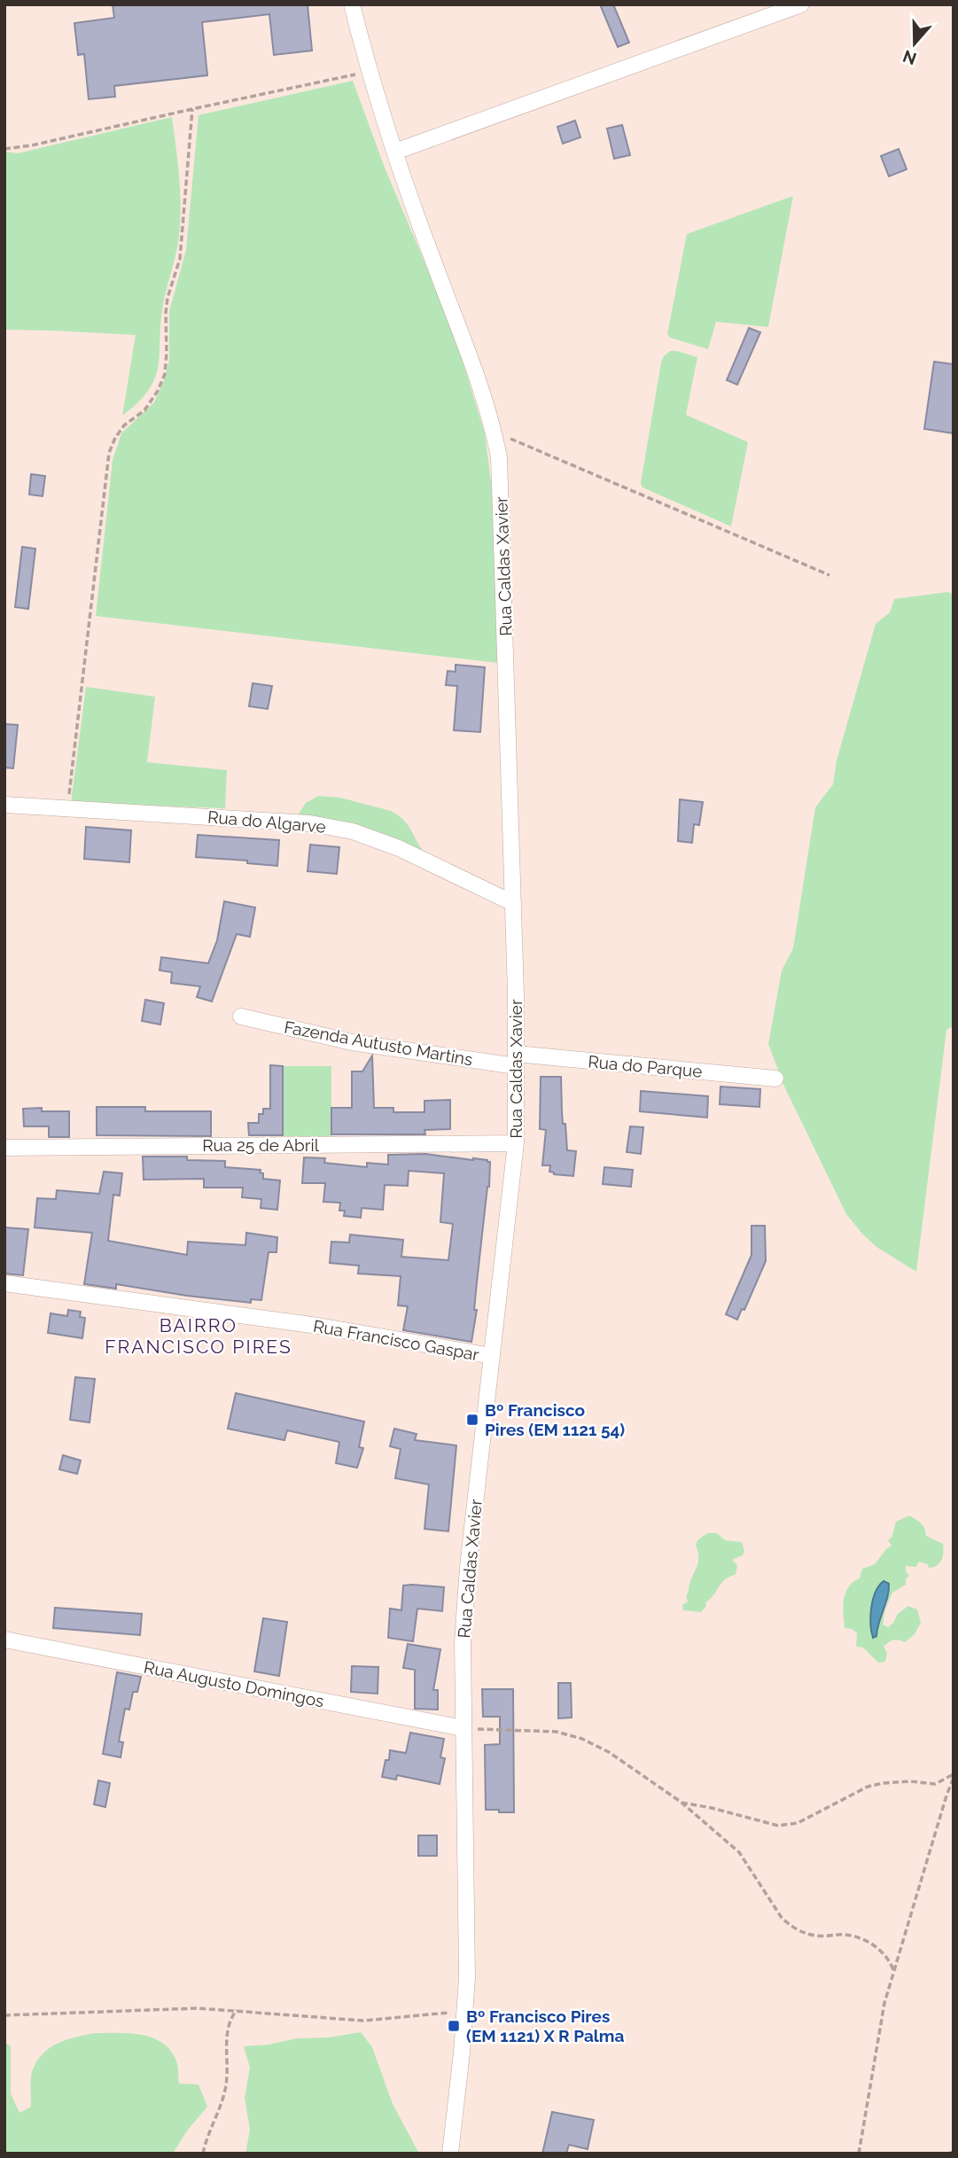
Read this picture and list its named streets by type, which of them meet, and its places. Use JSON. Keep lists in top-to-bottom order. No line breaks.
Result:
{"streets":{"street":["Rua Caldas Xavier","Rua do Algarve","Fazenda Autusto Martins","Rua do Parque","Rua 25 de Abril","Rua Francisco Gaspar","Rua Augusto Domingos"]},"crossings":[["Rua Caldas Xavier","Rua do Algarve"],["Rua Caldas Xavier","Fazenda Autusto Martins"],["Rua Caldas Xavier","Rua do Parque"],["Rua Caldas Xavier","Rua 25 de Abril"],["Rua Caldas Xavier","Rua Francisco Gaspar"],["Rua Caldas Xavier","Rua Augusto Domingos"],["Fazenda Autusto Martins","Rua do Parque"]],"districts":["BAIRRO FRANCISCO PIRES"],"places":{"transit":["Bº Francisco Pires (EM 1121 54)","Bº Francisco Pires (EM 1121) X R Palma"]},"north":"bottom"}
